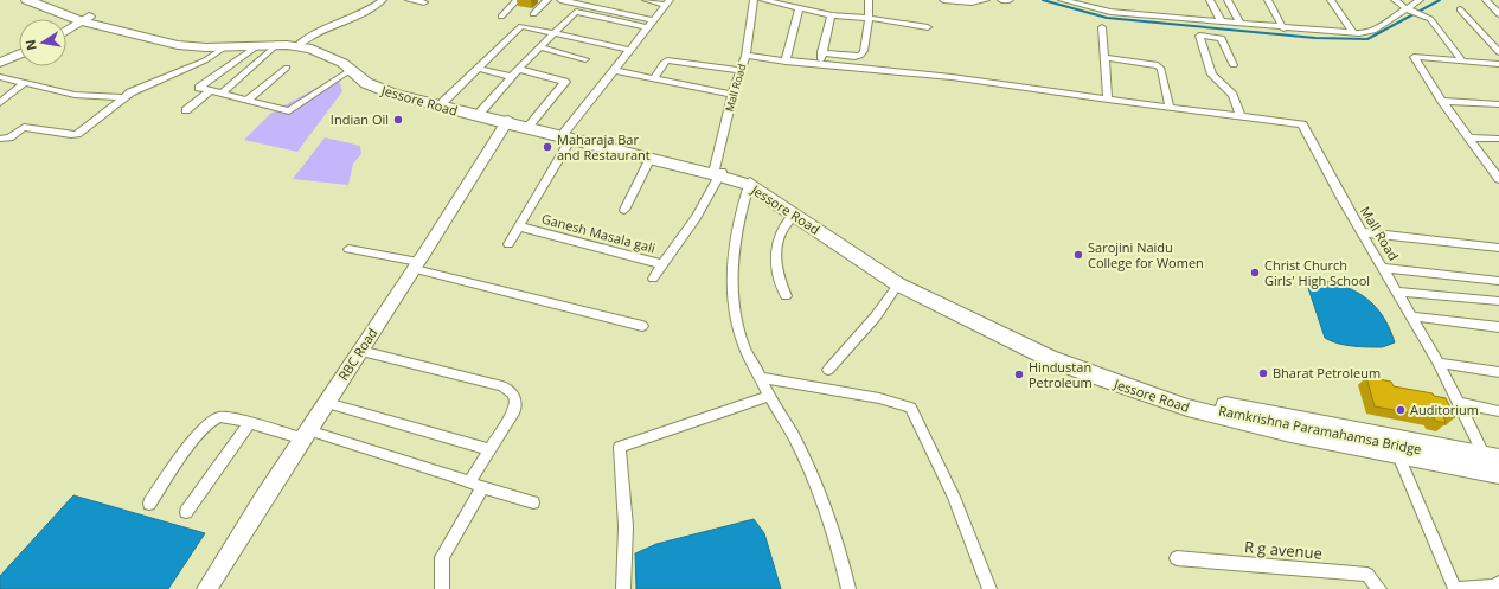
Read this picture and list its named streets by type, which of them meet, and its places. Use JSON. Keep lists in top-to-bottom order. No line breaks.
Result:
{"streets":{"main road":["Jessore Road","Ramkrishna Paramahamsa Bridge"],"street":["Mall Road","Ganesh Masala gali","RBC Road","R g avenue"]},"crossings":[["Mall Road","Jessore Road"],["Mall Road","Ganesh Masala gali"],["Mall Road","Ramkrishna Paramahamsa Bridge"],["Jessore Road","Ganesh Masala gali"],["Jessore Road","RBC Road"],["Jessore Road","Ramkrishna Paramahamsa Bridge"]],"places":["Indian Oil","Maharaja Bar and Restaurant","Sarojini Naidu College for Women","Christ Church Girls' High School","Bharat Petroleum","Hindustan Petroleum","Auditorium"],"north":"left"}
